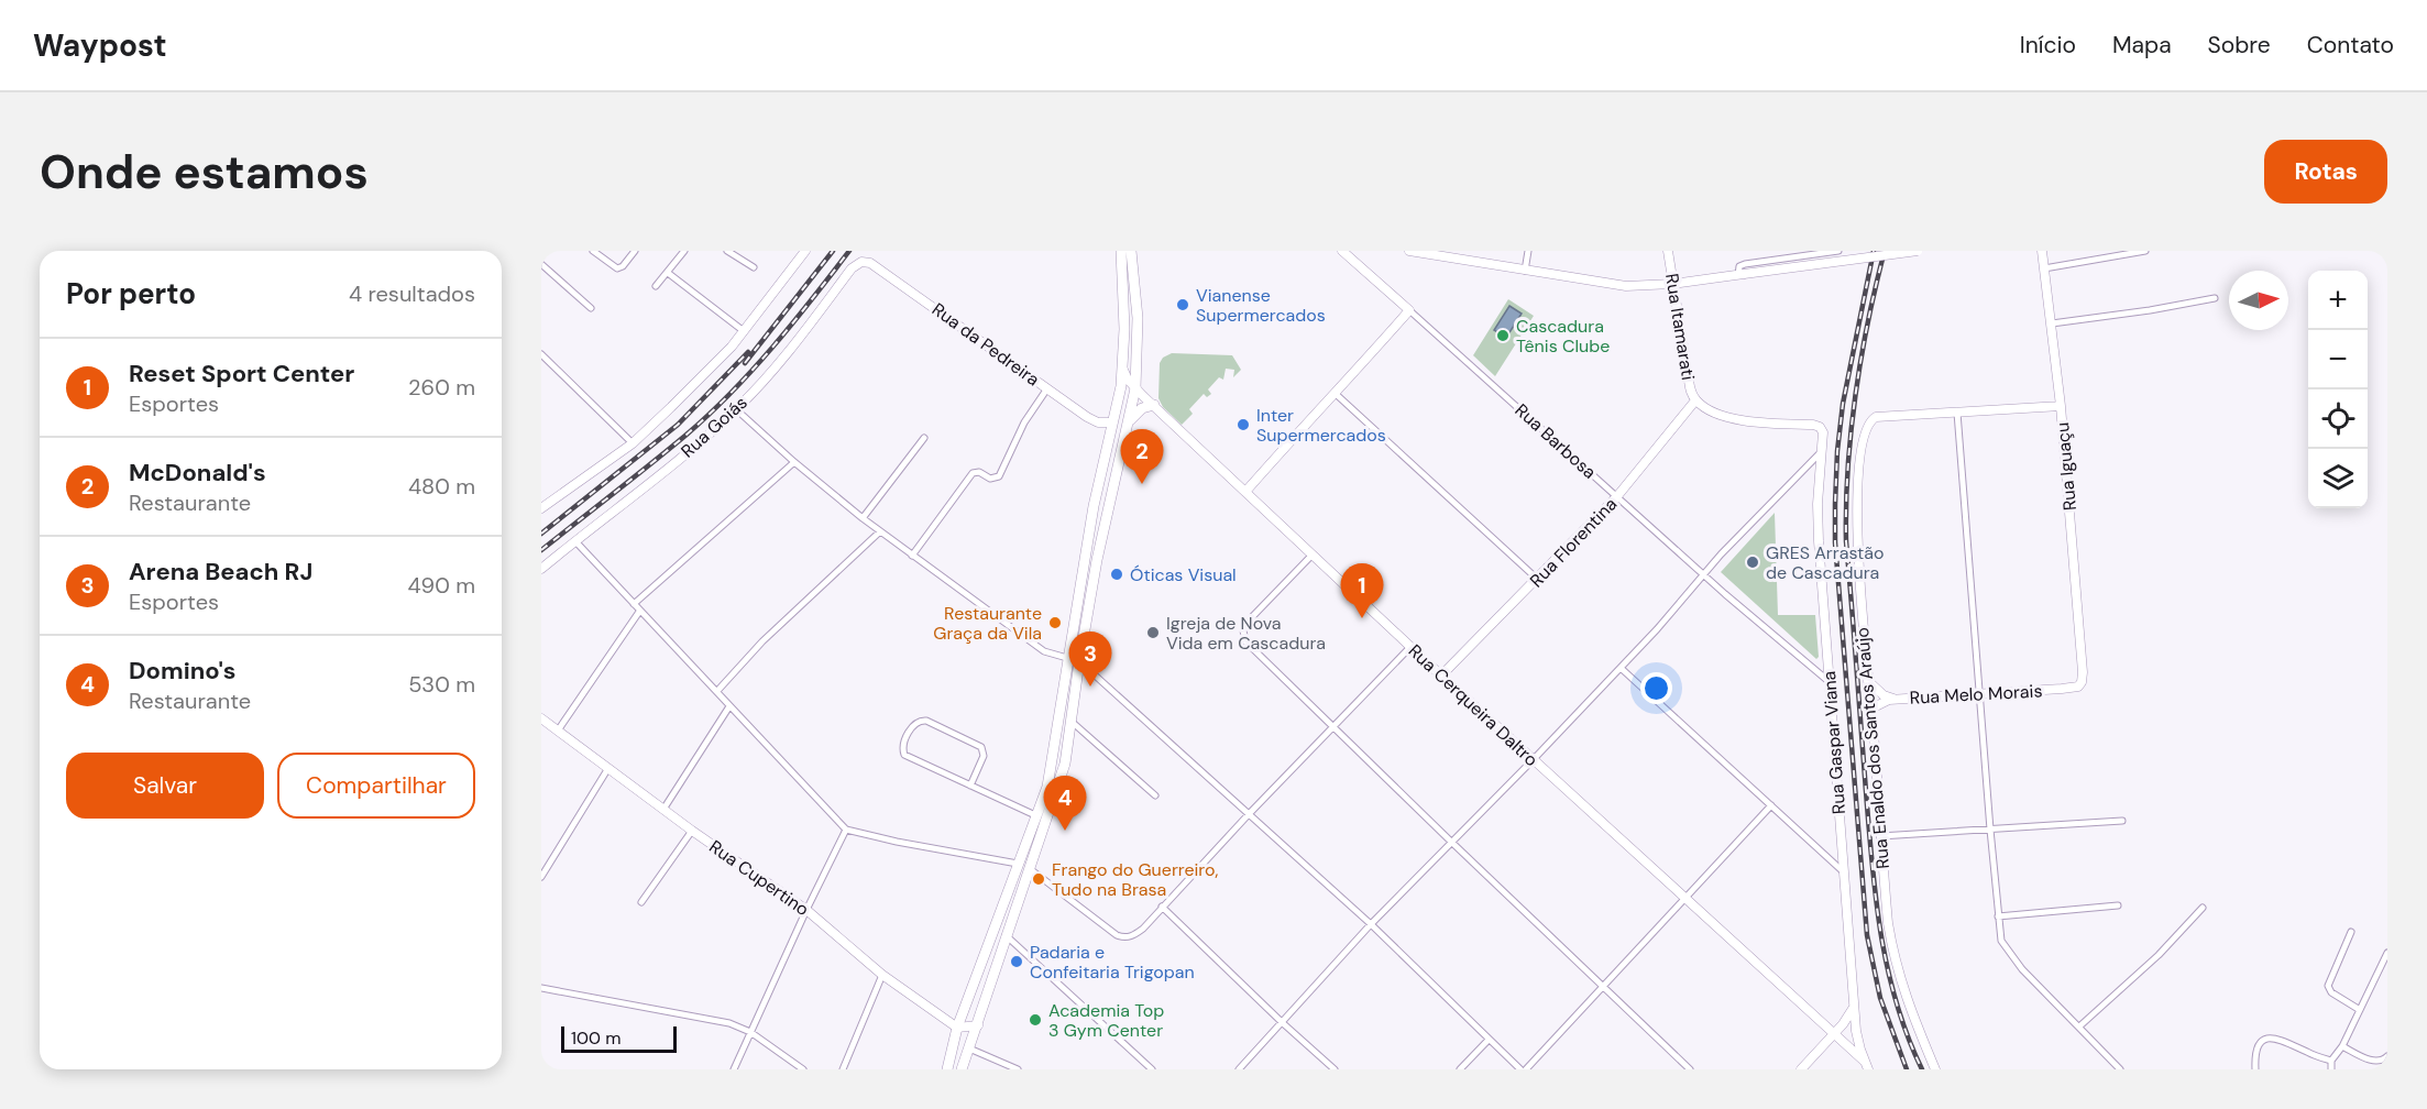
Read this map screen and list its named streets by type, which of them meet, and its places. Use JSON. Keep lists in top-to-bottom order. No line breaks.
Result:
{"streets":{"main road":["Rua Itamarati","Rua da Pedreira","Rua Goiás","Rua Barbosa","Rua Iguaçu","Rua Florentina","Rua Melo Morais","Rua Cerqueira Daltro","Rua Gaspar Viana","Rua Enaldo dos Santos Araújo","Rua Cupertino"]},"crossings":[["Rua Itamarati","Rua Florentina"],["Rua Itamarati","Rua Gaspar Viana"],["Rua da Pedreira","Rua Goiás"],["Rua Barbosa","Rua Florentina"],["Rua Barbosa","Rua Gaspar Viana"],["Rua Iguaçu","Rua Melo Morais"],["Rua Florentina","Rua Cerqueira Daltro"],["Rua Florentina","Rua Gaspar Viana"],["Rua Melo Morais","Rua Enaldo dos Santos Araújo"],["Rua Cerqueira Daltro","Rua Gaspar Viana"]],"places":["Vianense Supermercados","Cascadura Tênis Clube","Inter Supermercados","GRES Arrastão de Cascadura","Óticas Visual","Restaurante Graça da Vila","Igreja de Nova Vida em Cascadura","Frango do Guerreiro, Tudo na Brasa","Padaria e Confeitaria Trigopan","Academia Top 3 Gym Center"],"scale_bar":"100 m","north":"right","page":{"header":"Waypost","nav":["Início","Mapa","Sobre","Contato"],"buttons":["Rotas",["Salvar","Compartilhar"]],"title":"Onde estamos","heading":["Por perto","4 resultados"],"map_buttons":["+","−"],"list":[{"mark":"1","name":"Reset Sport Center","note":"Esportes","value":"260 m"},{"mark":"2","name":"McDonald's","note":"Restaurante","value":"480 m"},{"mark":"3","name":"Arena Beach RJ","note":"Esportes","value":"490 m"},{"mark":"4","name":"Domino's","note":"Restaurante","value":"530 m"}],"pins":["2","1","3","4"],"scale":"100 m"}}
